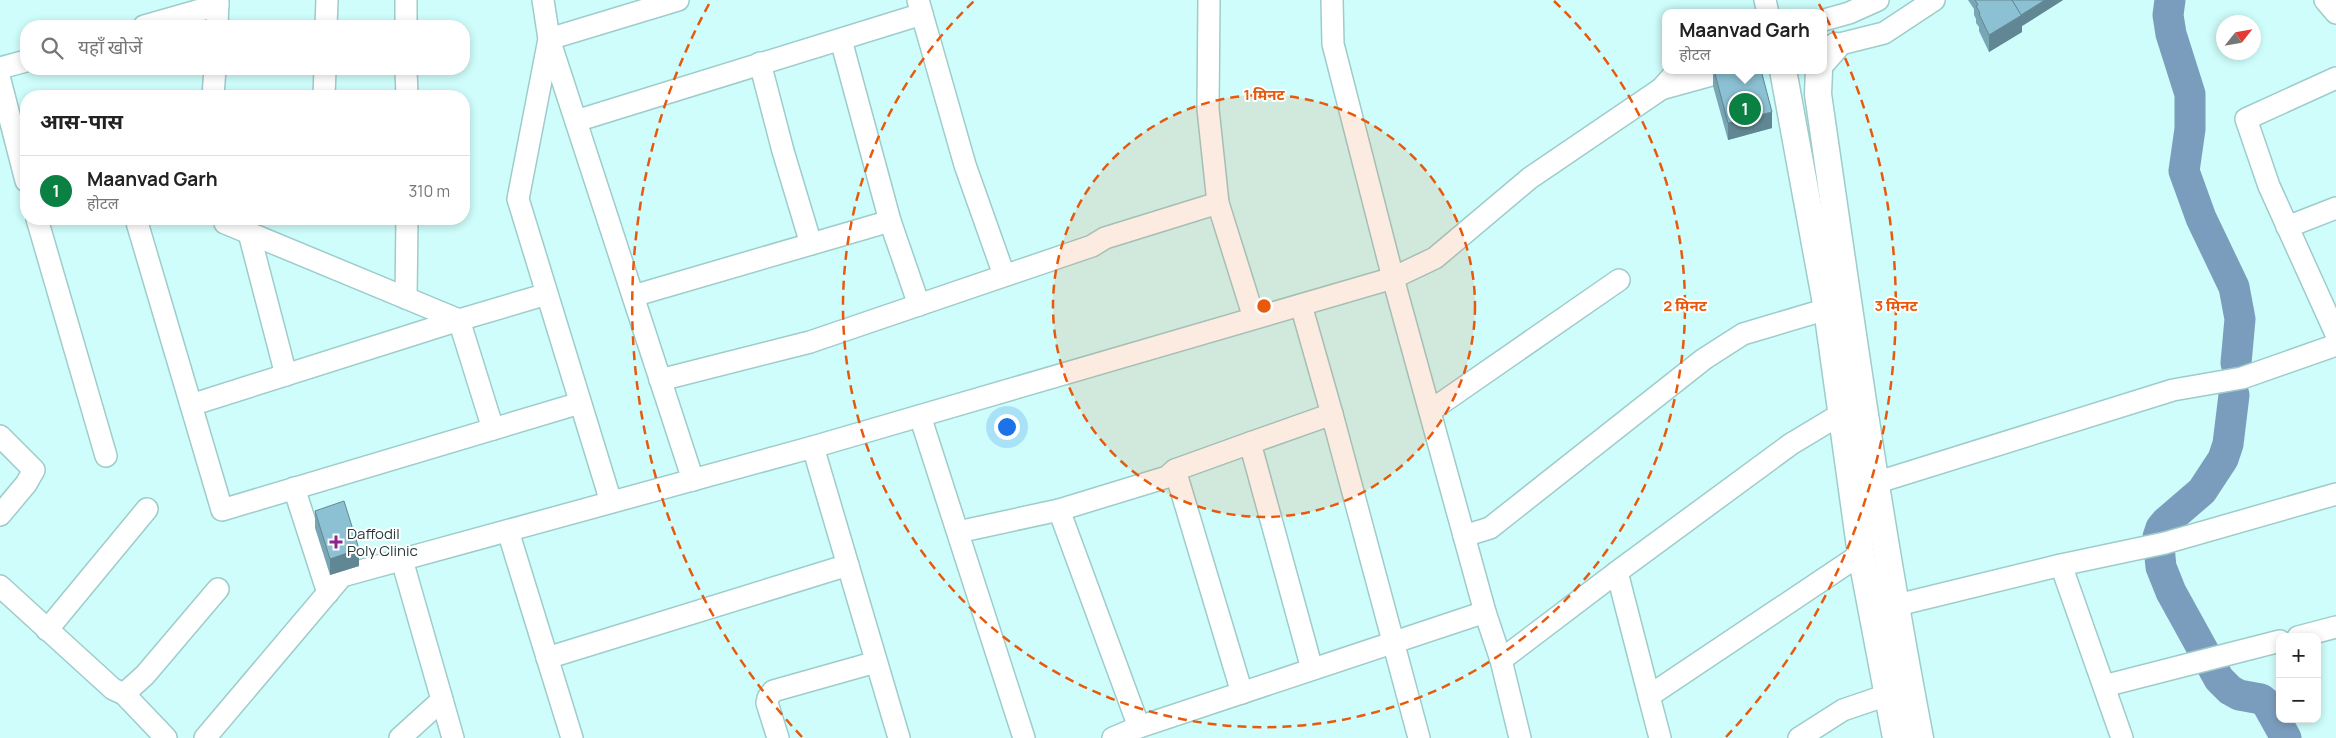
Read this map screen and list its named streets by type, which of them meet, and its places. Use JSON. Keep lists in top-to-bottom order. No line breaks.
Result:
{"places":{"health":["Daffodil Poly Clinic"]},"north":"top right","page":{"popup":["Maanvad Garh","होटल"],"search":"यहाँ खोजें","heading":"आस-पास","pins":"1","list":[{"mark":"1","name":"Maanvad Garh","note":"होटल","value":"310 m"}],"map_buttons":["+","−"]},"rings":["1 मिनट","2 मिनट","3 मिनट"]}
